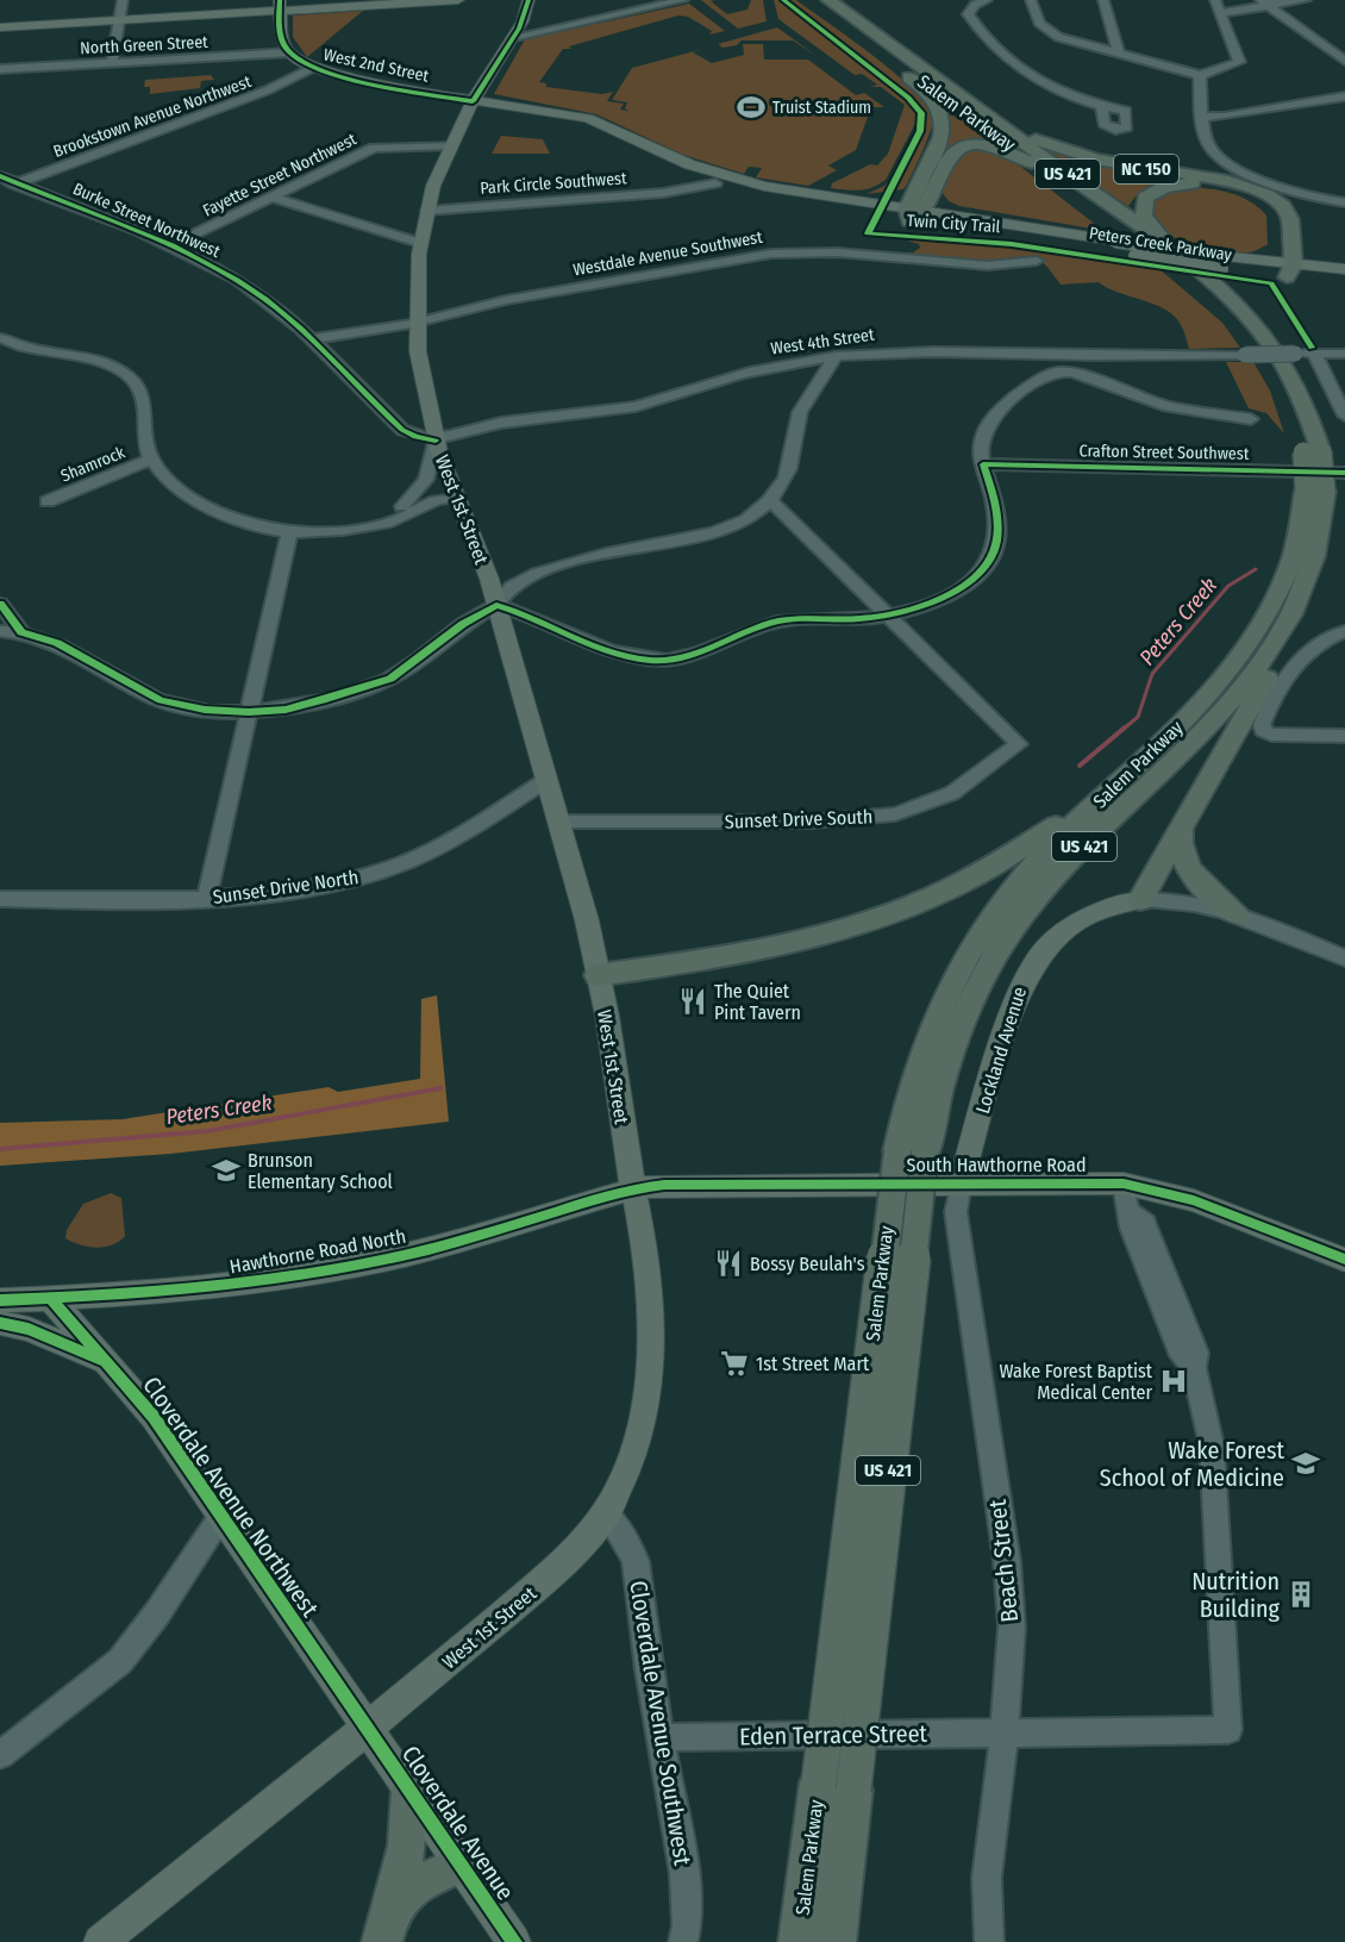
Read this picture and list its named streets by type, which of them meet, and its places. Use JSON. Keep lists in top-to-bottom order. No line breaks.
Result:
{"streets":{"highway":["Salem Parkway","NC 150","US 421"],"main road":["West 2nd Street","Peters Creek Parkway","West 1st Street","Lockland Avenue","South Hawthorne Road","Hawthorne Road North","Cloverdale Avenue Northwest","Cloverdale Avenue"],"street":["North Green Street","Brookstown Avenue Northwest","Fayette Street Northwest","Park Circle Southwest","Burke Street Northwest","Westdale Avenue Southwest","West 4th Street","Crafton Street Southwest","Shamrock","Sunset Drive South","Sunset Drive North","Beach Street","Cloverdale Avenue Southwest","Eden Terrace Street"],"cycle path":["Twin City Trail"]},"crossings":[["North Green Street","West 2nd Street"],["West 2nd Street","Brookstown Avenue Northwest"],["West 2nd Street","Peters Creek Parkway"],["West 2nd Street","West 1st Street"],["Salem Parkway","NC 150"],["Brookstown Avenue Northwest","Burke Street Northwest"],["NC 150","Peters Creek Parkway"],["Fayette Street Northwest","Burke Street Northwest"],["Fayette Street Northwest","West 1st Street"],["Park Circle Southwest","Peters Creek Parkway"],["Park Circle Southwest","West 1st Street"],["Burke Street Northwest","Westdale Avenue Southwest"],["Burke Street Northwest","West 4th Street"],["Burke Street Northwest","West 1st Street"],["Peters Creek Parkway","West 1st Street"],["Westdale Avenue Southwest","West 1st Street"],["West 4th Street","West 1st Street"],["West 1st Street","Sunset Drive South"],["West 1st Street","Sunset Drive North"],["West 1st Street","South Hawthorne Road"],["West 1st Street","Hawthorne Road North"],["West 1st Street","Cloverdale Avenue Northwest"],["West 1st Street","Cloverdale Avenue Southwest"],["West 1st Street","Cloverdale Avenue"],["Lockland Avenue","South Hawthorne Road"],["Lockland Avenue","Beach Street"],["South Hawthorne Road","Hawthorne Road North"],["South Hawthorne Road","Beach Street"],["South Hawthorne Road","Eden Terrace Street"],["Hawthorne Road North","Cloverdale Avenue Northwest"],["Cloverdale Avenue Northwest","Cloverdale Avenue"],["Beach Street","Eden Terrace Street"],["Cloverdale Avenue Southwest","Eden Terrace Street"]],"water":["Peters Creek"],"places":{"sports":["Truist Stadium"],"restaurant":["The Quiet Pint Tavern","Bossy Beulah's"],"school or university":["Brunson Elementary School","Wake Forest School of Medicine"],"supermarket":["1st Street Mart"],"hospital":["Wake Forest Baptist Medical Center"],"building":["Nutrition Building"]}}
